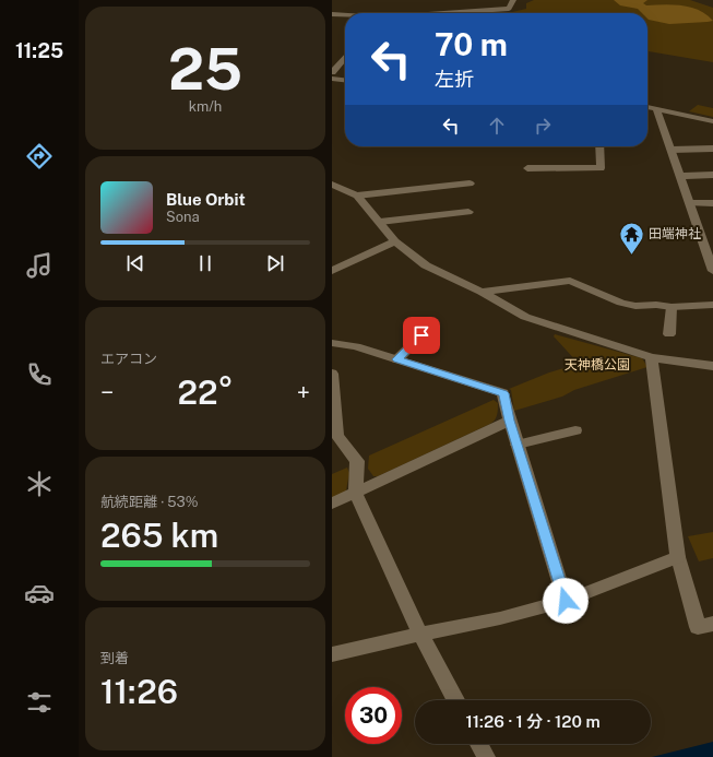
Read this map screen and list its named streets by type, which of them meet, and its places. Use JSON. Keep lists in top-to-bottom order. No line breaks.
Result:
{"parks":["天神橋公園"],"places":{"temple":["田端神社"]},"page":{"tabs":"11:25","tile":[["25","km/h"],"エアコン",["航続距離 · 53%","265 km"],["到着","11:26"]],"turn":["70 m","左折"],"song":["Blue Orbit","Sona"],"heat":["−","22°","+"],"limit":"30","trip":"11:26 · 1 分 · 120 m"}}
